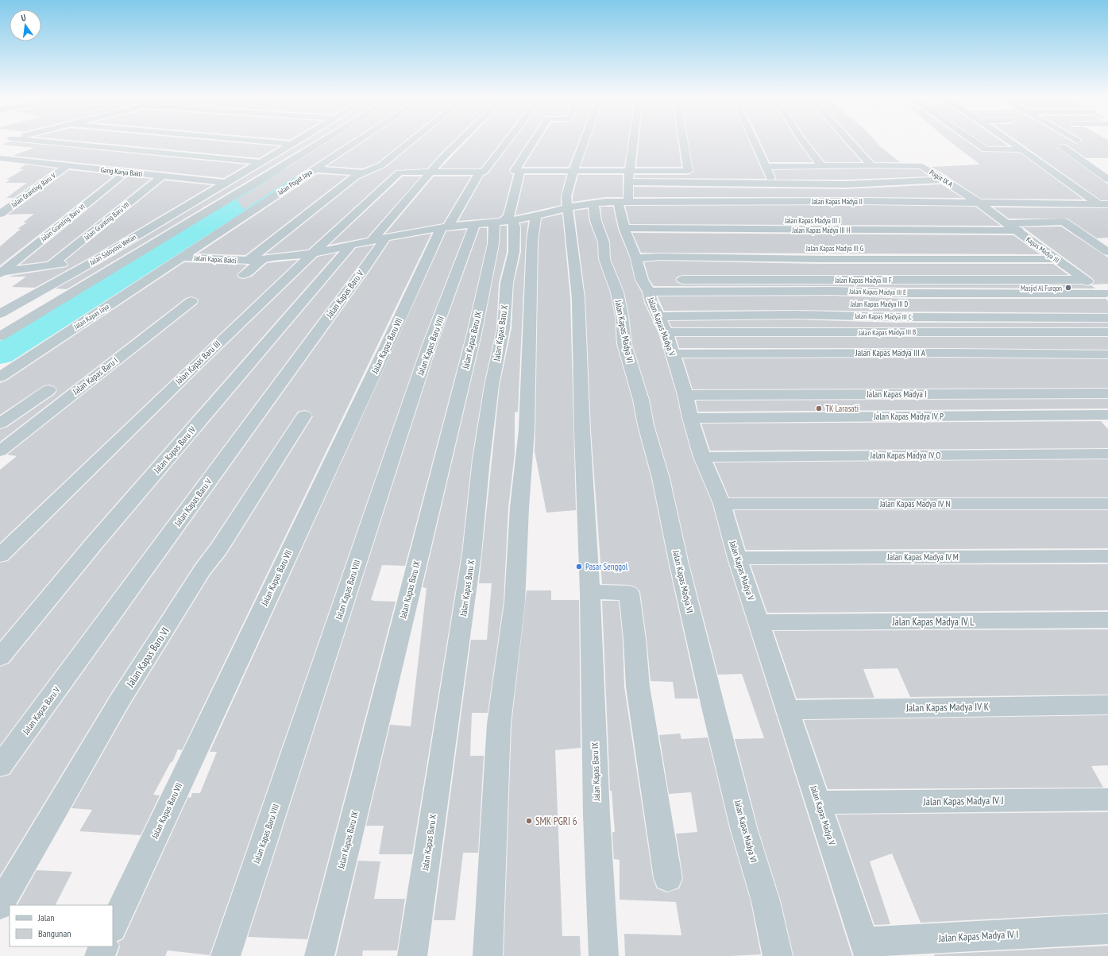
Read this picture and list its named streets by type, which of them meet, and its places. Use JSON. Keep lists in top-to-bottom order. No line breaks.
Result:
{"streets":{"street":["Gang Karya Bakti","Pogot IX A","Jalan Pogot Jaya","Jalan Granting Baru V","Jalan Kapas Madya II","Jalan Kapas Madya III I","Jalan Granting Baru VII","Jalan Granting Baru VI","Jalan Kapas Madya III H","Jalan Sidoyoso Wetan","Kapas Madya III","Jalan Kapas Bakti","Jalan Kapas Madya III F","Jalan Kapas Baru V","Jalan Kapas Madya III D","Jalan Kapas Jaya","Jalan Kapas Madya III C","Jalan Kapas Madya V","Jalan Kapas Madya VI","Jalan Kapas Madya III B","Jalan Kapas Baru X","Jalan Kapas Baru IX","Jalan Kapas Baru VII","Jalan Kapas Baru VIII","Jalan Kapas Madya III A","Jalan Kapas Baru III","Jalan Kapas Baru I","Jalan Kapas Madya I","Jalan Kapas Madya IV P","Jalan Kapas Baru IV","Jalan Kapas Madya IV O","Jalan Kapas Madya IV N","Jalan Kapas Madya IV M","Jalan Kapas Madya IV L","Jalan Kapas Baru VI","Jalan Kapas Madya IV K","Jalan Kapas Madya IV J","Jalan Kapas Madya IV I"]},"crossings":[["Gang Karya Bakti","Jalan Granting Baru V"],["Gang Karya Bakti","Jalan Granting Baru VII"],["Gang Karya Bakti","Jalan Granting Baru VI"],["Gang Karya Bakti","Jalan Sidoyoso Wetan"],["Pogot IX A","Jalan Kapas Madya II"],["Pogot IX A","Kapas Madya III"],["Jalan Pogot Jaya","Jalan Kapas Bakti"],["Jalan Pogot Jaya","Jalan Kapas Jaya"],["Jalan Kapas Madya II","Jalan Kapas Madya III I"],["Jalan Kapas Madya II","Jalan Kapas Madya III H"],["Jalan Kapas Madya II","Kapas Madya III"],["Jalan Kapas Madya II","Jalan Kapas Bakti"],["Jalan Kapas Madya II","Jalan Kapas Baru V"],["Jalan Kapas Madya II","Jalan Kapas Madya V"],["Jalan Kapas Madya II","Jalan Kapas Madya VI"],["Jalan Kapas Madya II","Jalan Kapas Baru X"],["Jalan Kapas Madya II","Jalan Kapas Baru IX"],["Jalan Kapas Madya II","Jalan Kapas Baru VII"],["Jalan Kapas Madya II","Jalan Kapas Baru VIII"],["Jalan Kapas Madya III I","Jalan Kapas Madya III H"],["Jalan Kapas Madya III I","Kapas Madya III"],["Jalan Kapas Madya III I","Jalan Kapas Madya V"],["Jalan Kapas Madya III H","Kapas Madya III"],["Jalan Kapas Madya III H","Jalan Kapas Madya V"],["Kapas Madya III","Jalan Kapas Madya III F"],["Kapas Madya III","Jalan Kapas Madya III D"],["Jalan Kapas Bakti","Jalan Kapas Baru V"],["Jalan Kapas Bakti","Jalan Kapas Jaya"],["Jalan Kapas Bakti","Jalan Kapas Baru III"],["Jalan Kapas Bakti","Jalan Kapas Baru IV"],["Jalan Kapas Baru V","Jalan Kapas Baru III"],["Jalan Kapas Madya III D","Jalan Kapas Madya III C"],["Jalan Kapas Madya III D","Jalan Kapas Madya V"],["Jalan Kapas Madya III D","Jalan Kapas Madya III B"],["Jalan Kapas Madya III C","Jalan Kapas Madya V"],["Jalan Kapas Madya III C","Jalan Kapas Madya III B"],["Jalan Kapas Madya V","Jalan Kapas Madya III B"],["Jalan Kapas Madya V","Jalan Kapas Madya III A"],["Jalan Kapas Madya V","Jalan Kapas Madya I"],["Jalan Kapas Madya V","Jalan Kapas Madya IV P"],["Jalan Kapas Madya V","Jalan Kapas Madya IV O"],["Jalan Kapas Madya V","Jalan Kapas Madya IV N"],["Jalan Kapas Madya V","Jalan Kapas Madya IV M"],["Jalan Kapas Madya V","Jalan Kapas Madya IV L"],["Jalan Kapas Madya V","Jalan Kapas Madya IV K"],["Jalan Kapas Madya V","Jalan Kapas Madya IV J"],["Jalan Kapas Madya V","Jalan Kapas Madya IV I"],["Jalan Kapas Baru X","Jalan Kapas Baru IX"]],"places":["Masjid Al Furqon","TK Larasati","Pasar Senggol","SMK PGRI 6"],"legend":["Jalan","Bangunan"],"north":"top"}
